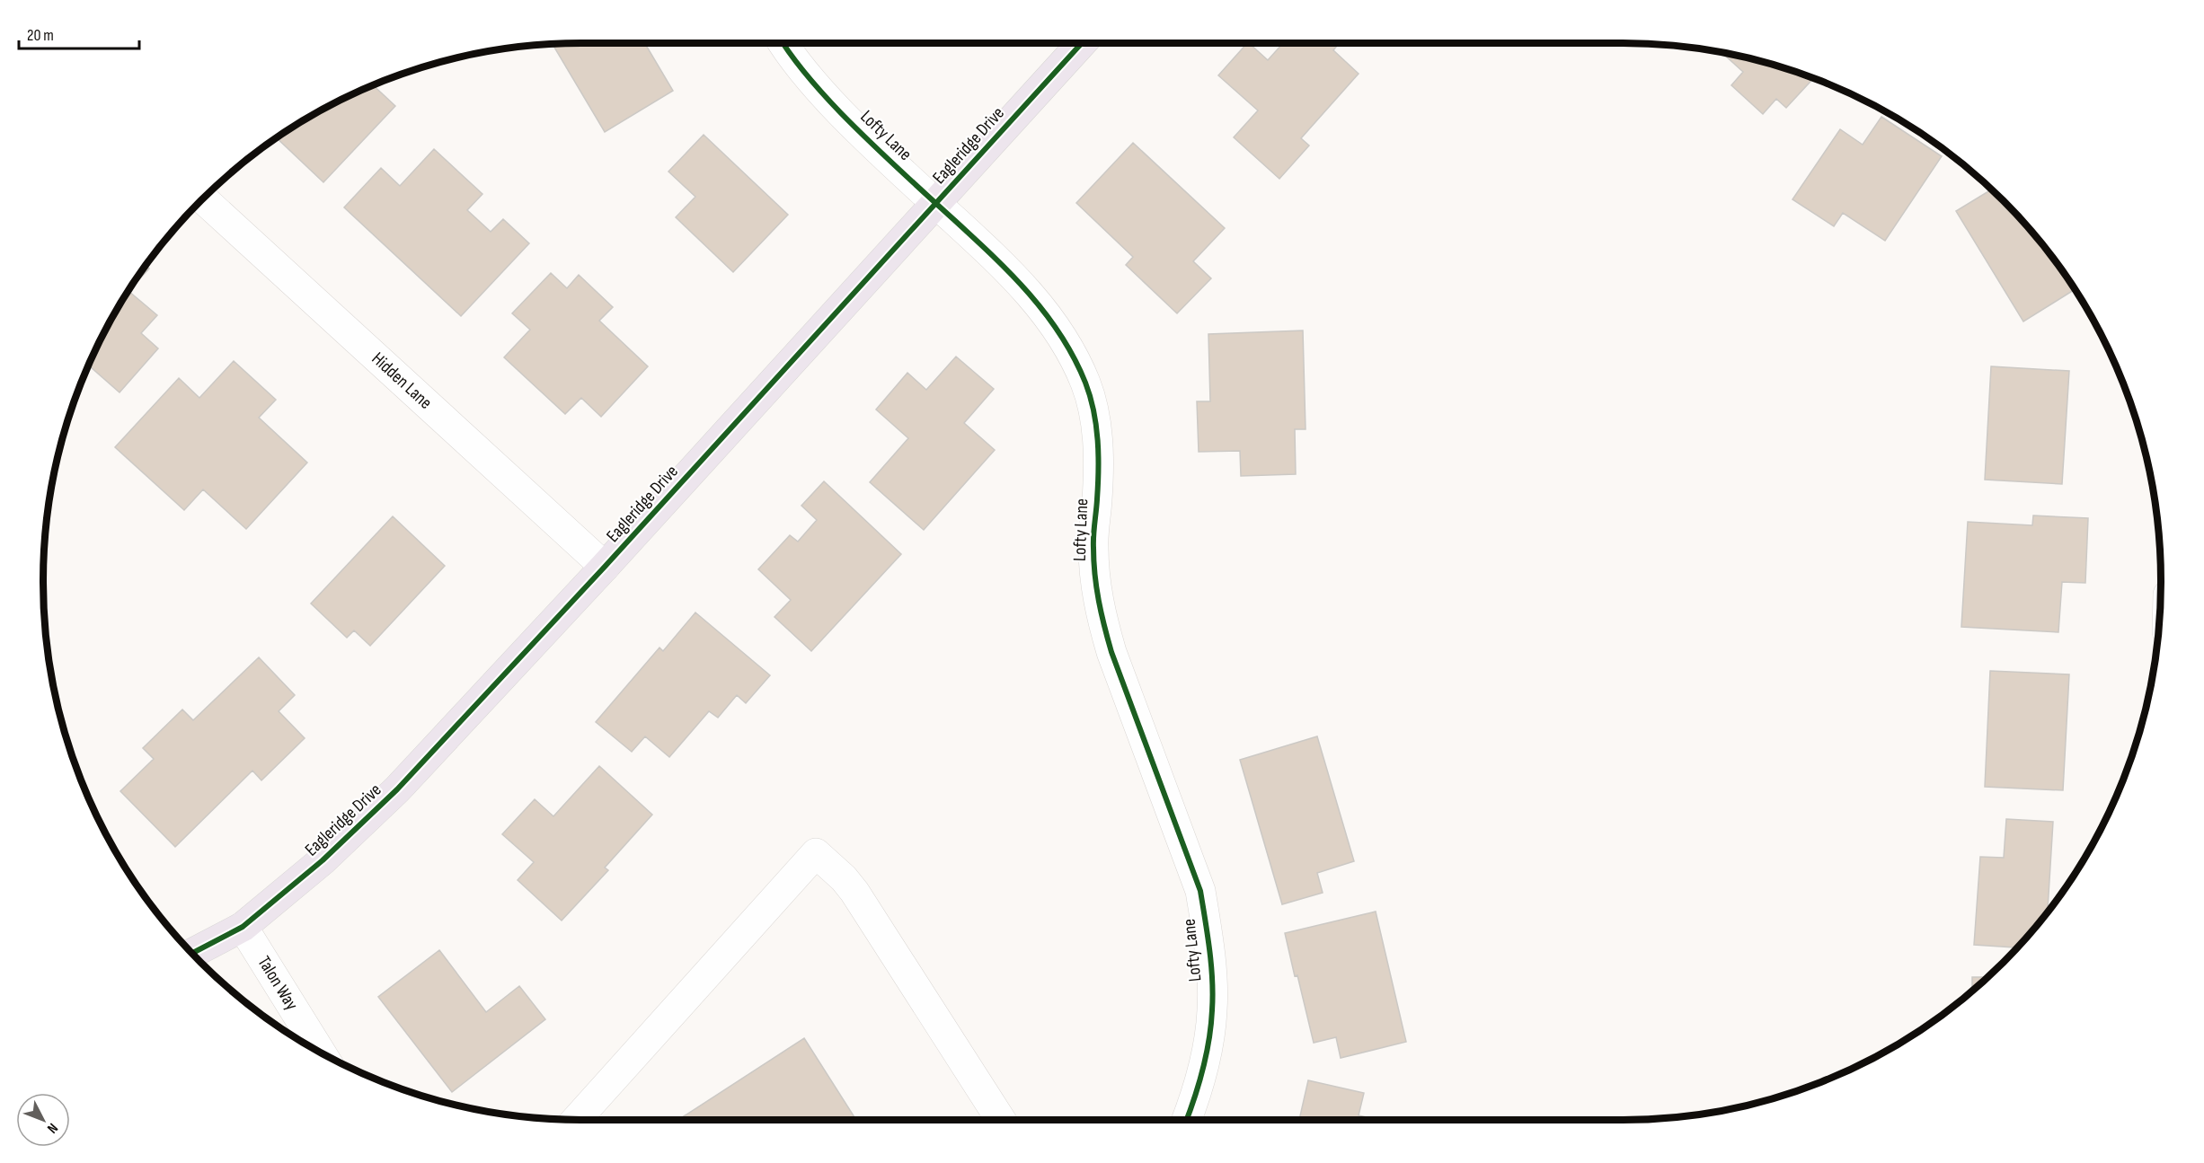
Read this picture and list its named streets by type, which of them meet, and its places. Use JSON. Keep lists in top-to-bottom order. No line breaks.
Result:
{"streets":{"main road":["Eagleridge Drive"],"street":["Lofty Lane","Hidden Lane","Talon Way"]},"crossings":[["Lofty Lane","Eagleridge Drive"],["Eagleridge Drive","Hidden Lane"],["Eagleridge Drive","Talon Way"]],"scale_bar":"20 m","north":"bottom right"}
